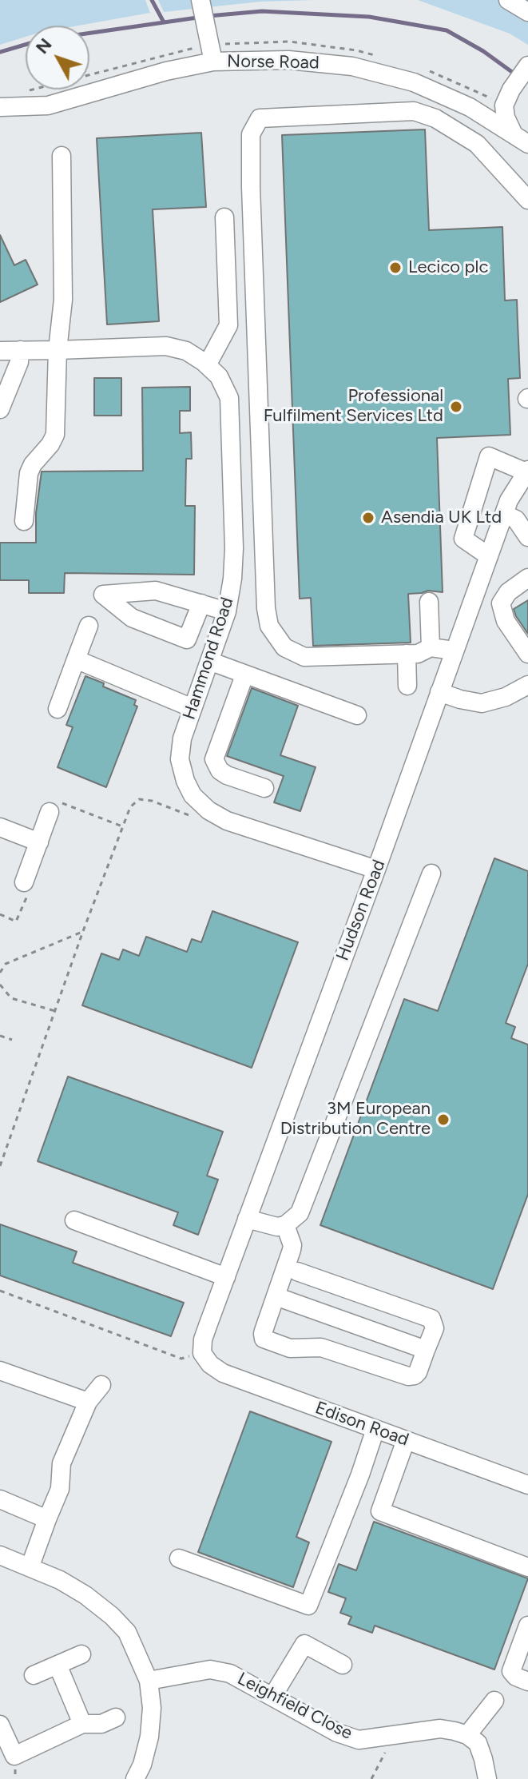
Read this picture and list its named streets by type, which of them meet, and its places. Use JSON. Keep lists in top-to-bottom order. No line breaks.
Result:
{"streets":{"street":["Norse Road","Hammond Road","Hudson Road","Edison Road","Leighfield Close"]},"crossings":[["Hammond Road","Hudson Road"],["Hudson Road","Edison Road"]],"places":["Lecico plc","Professional Fulfilment Services Ltd","Asendia UK Ltd","3M European Distribution Centre"],"north":"top left"}
